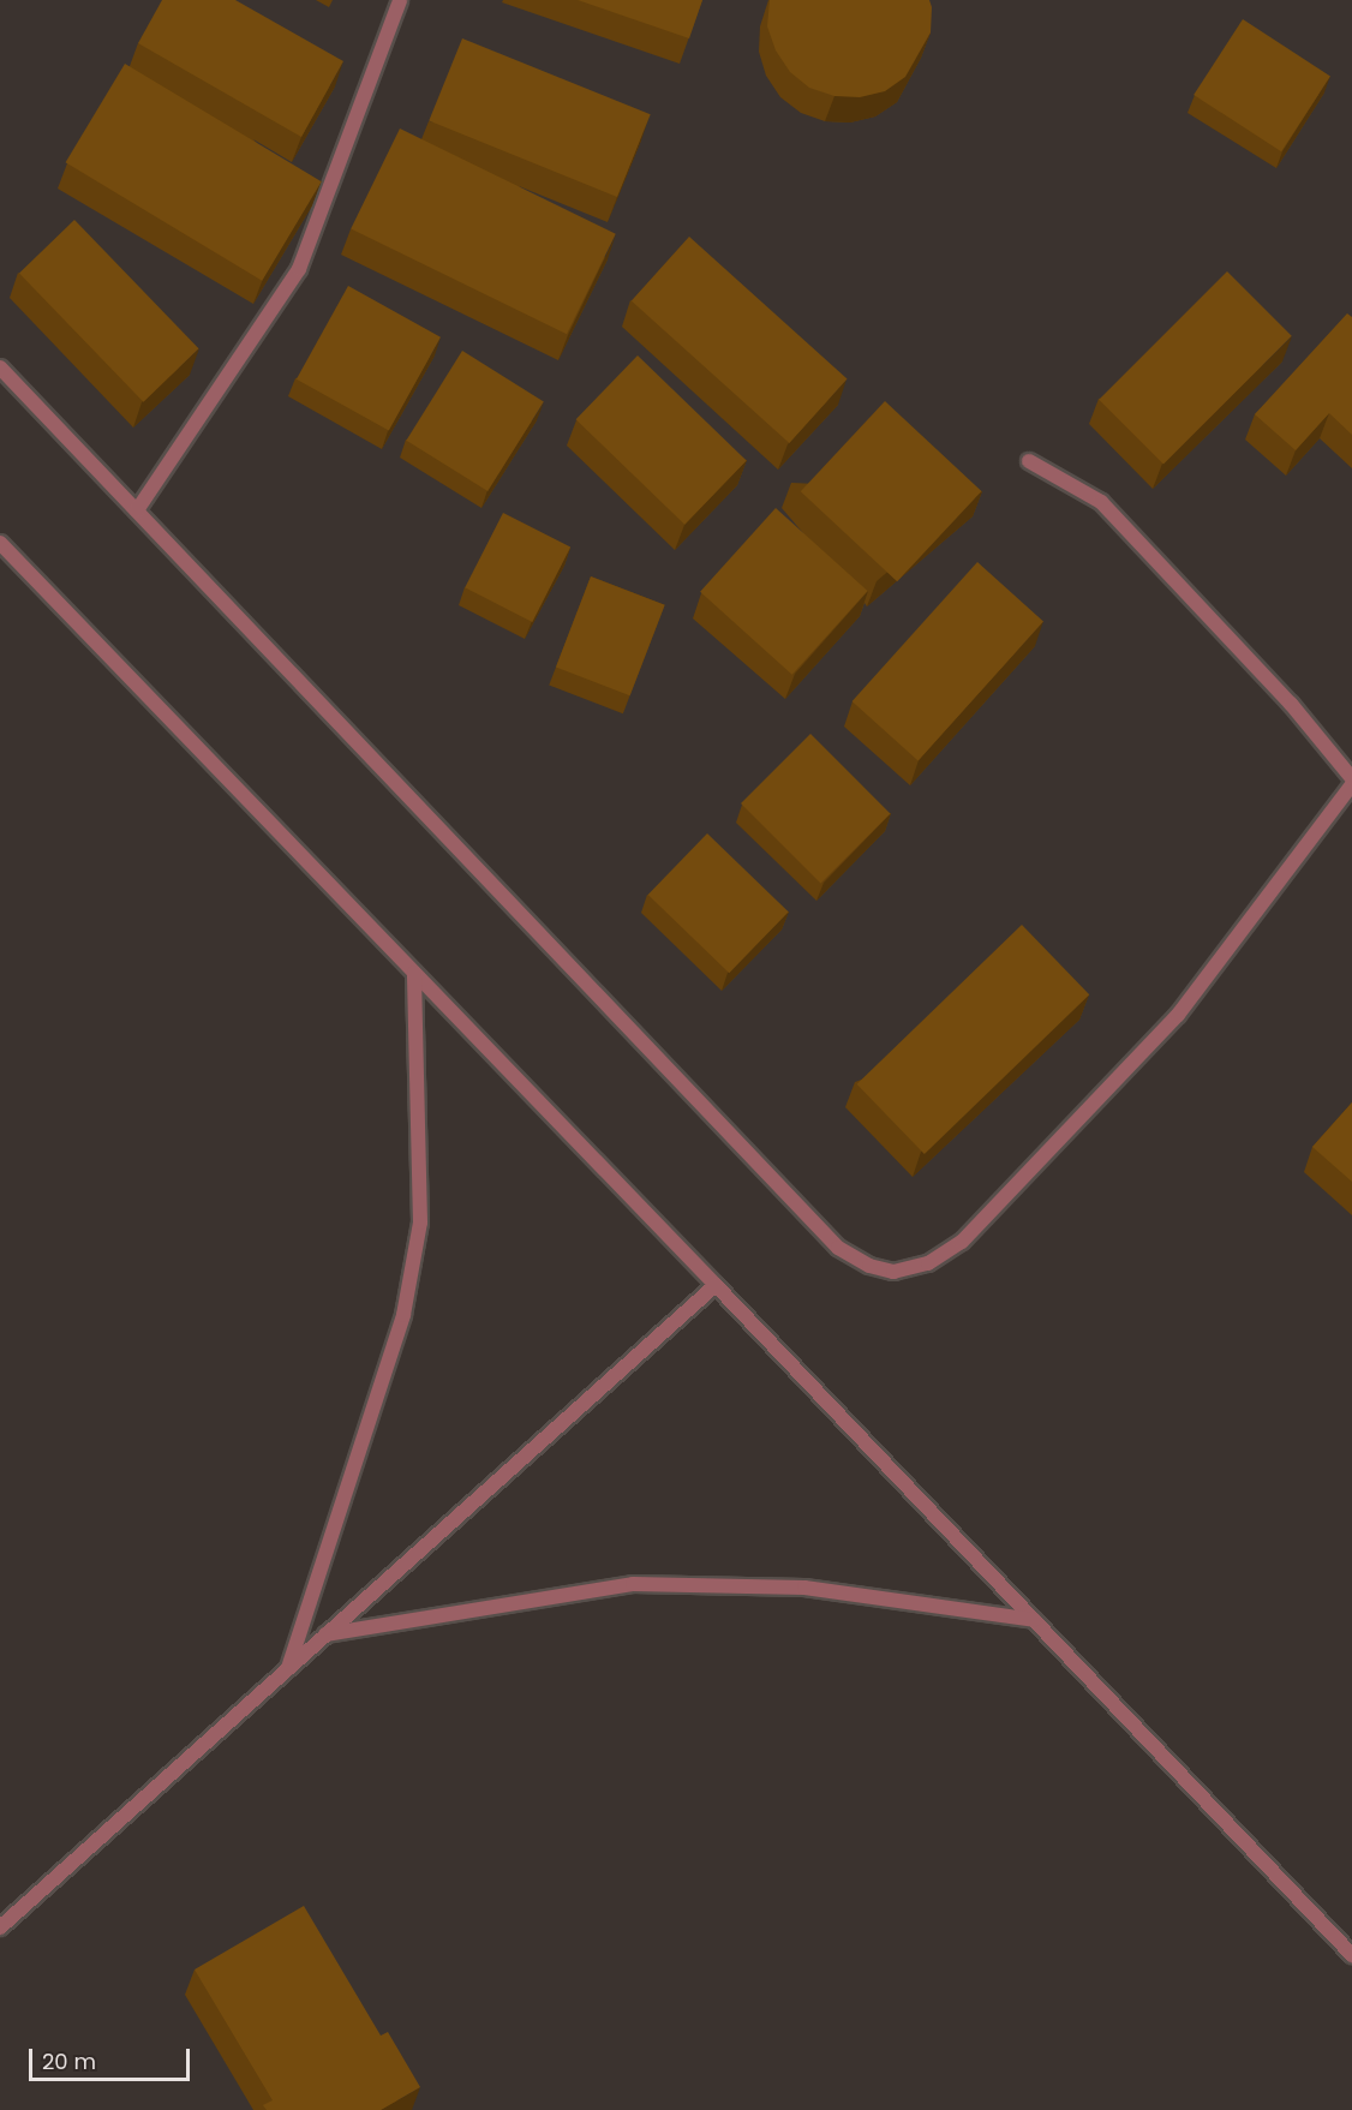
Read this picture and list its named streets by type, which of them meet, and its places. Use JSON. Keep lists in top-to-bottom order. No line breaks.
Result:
{"scale_bar":"20 m"}
